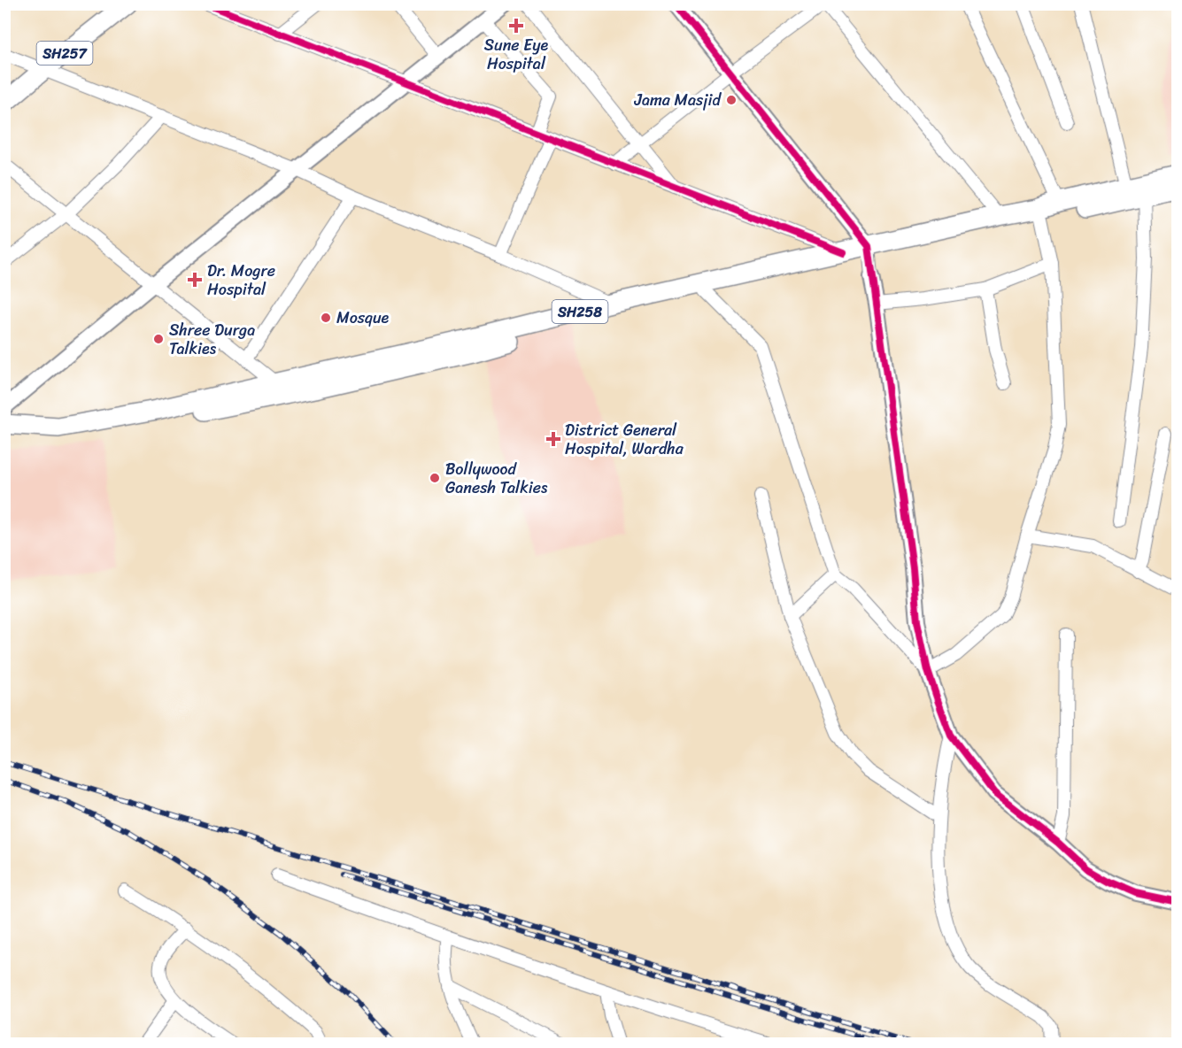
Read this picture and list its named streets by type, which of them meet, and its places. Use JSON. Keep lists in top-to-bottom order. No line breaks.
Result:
{"streets":{"main road":["SH257","SH258"]},"places":{"health":["Sune Eye Hospital","Dr. Mogre Hospital","District General Hospital, Wardha"],"other":["Jama Masjid","Mosque","Shree Durga Talkies","Bollywood Ganesh Talkies"]}}
